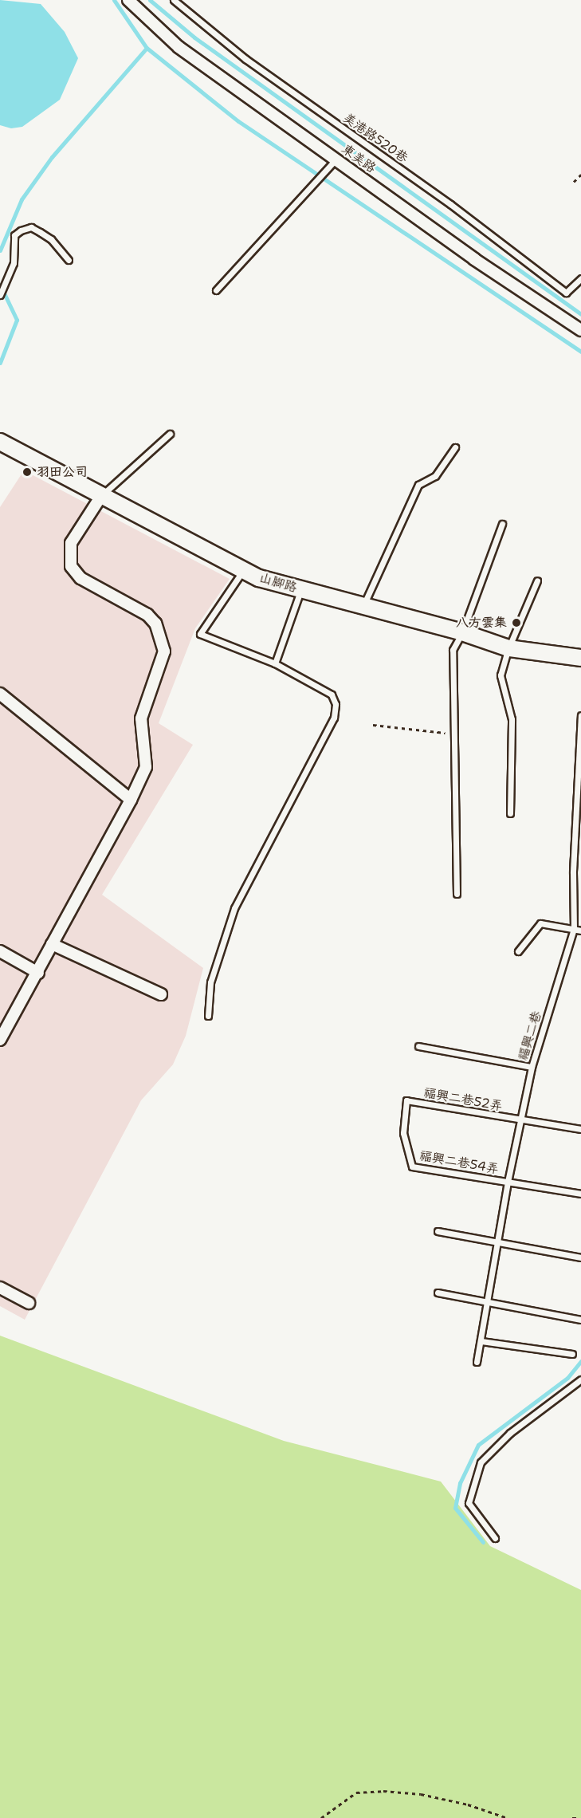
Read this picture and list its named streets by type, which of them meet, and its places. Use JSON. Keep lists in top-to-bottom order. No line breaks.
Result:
{"streets":{"main road":["山腳路"],"street":["東美路"],"lane":["美港路520巷","福興二巷","福興二巷52弄","福興二巷54弄"]},"crossings":[["福興二巷","福興二巷52弄"],["福興二巷","福興二巷54弄"],["福興二巷52弄","福興二巷54弄"]],"places":["羽田公司","八方雲集"]}
